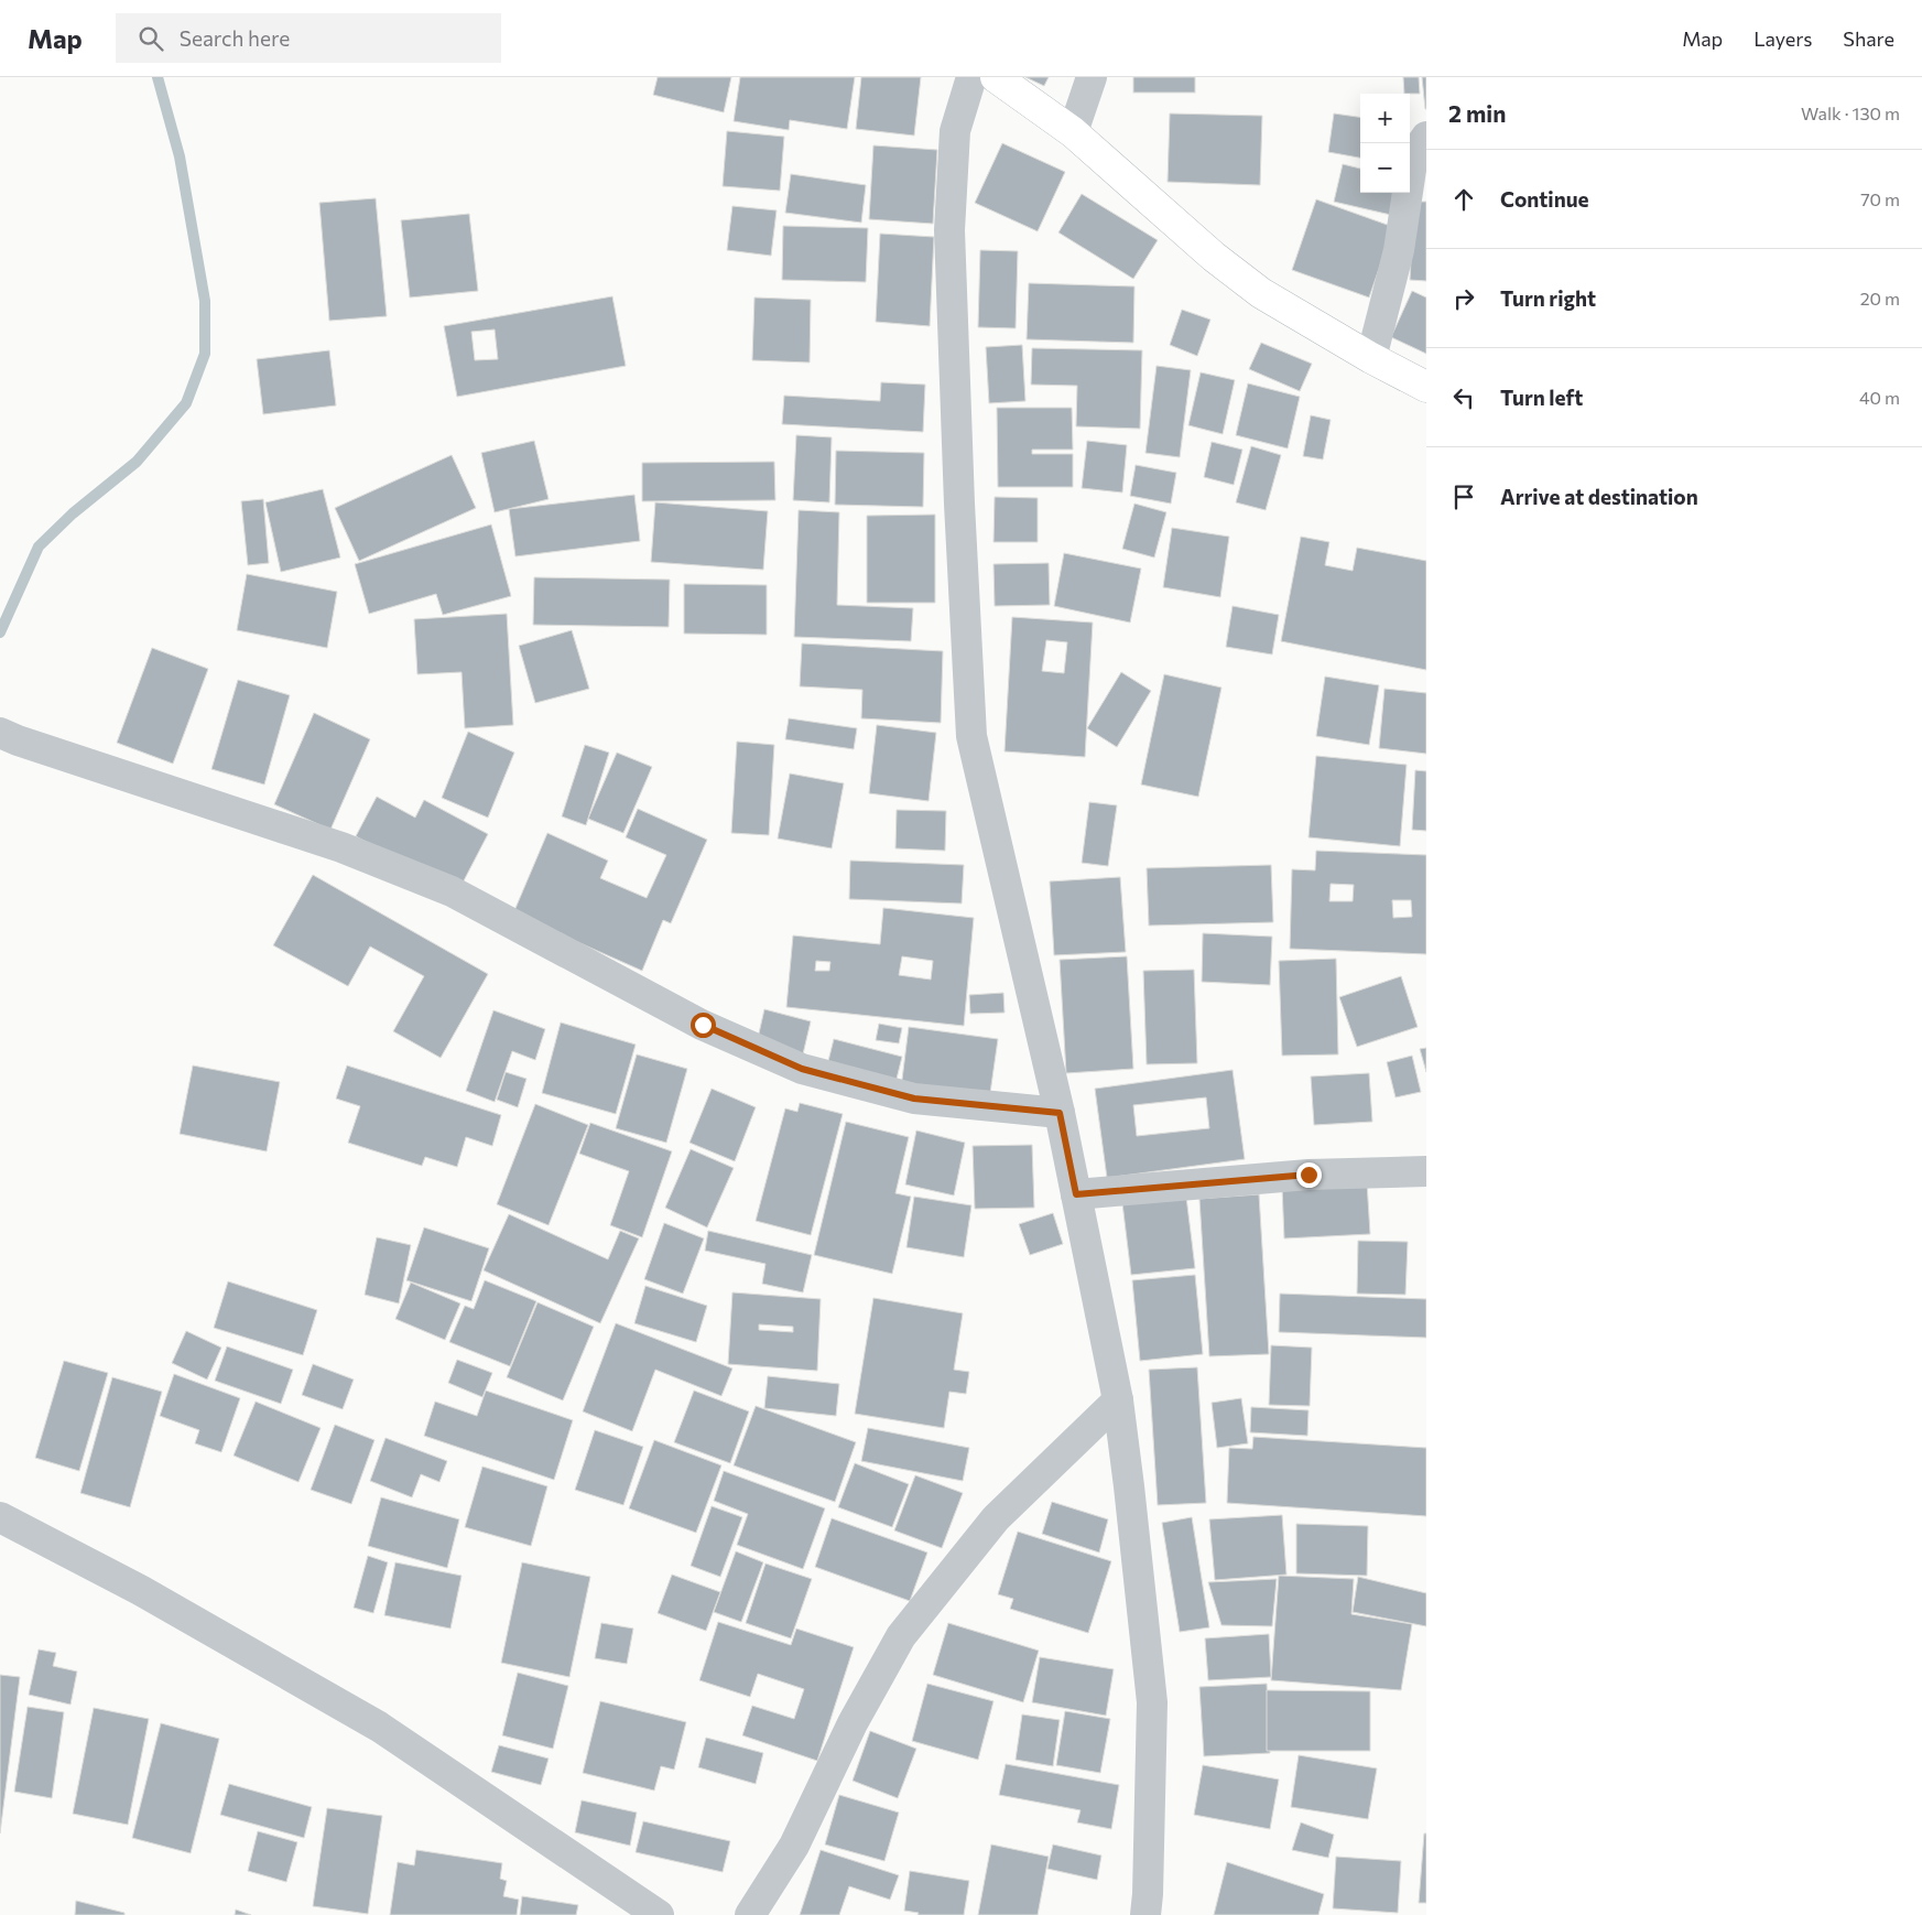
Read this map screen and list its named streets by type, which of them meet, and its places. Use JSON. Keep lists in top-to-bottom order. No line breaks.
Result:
{"page":{"header":"Map","search":"Search here","nav":["Map","Layers","Share"],"heading":["2 min","Walk · 130 m"],"map_buttons":["+","−"],"list":[["Continue","70 m"],["Turn right","20 m"],["Turn left","40 m"],"Arrive at destination"]}}
